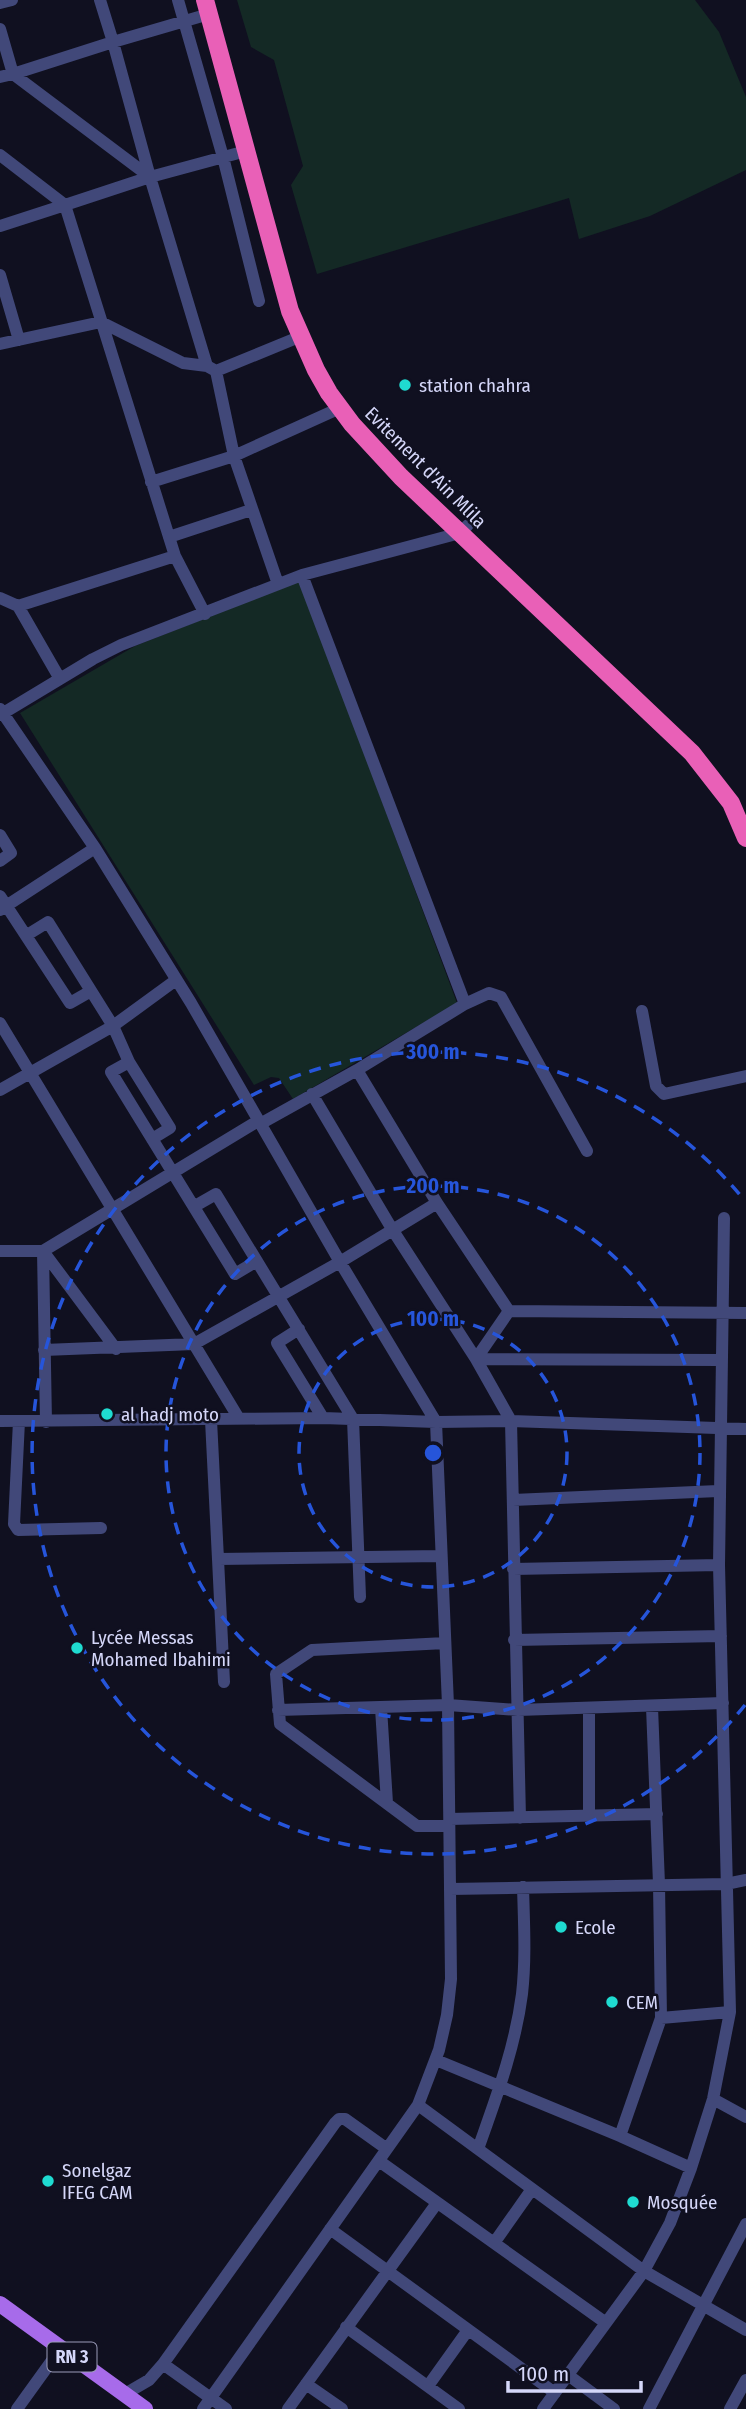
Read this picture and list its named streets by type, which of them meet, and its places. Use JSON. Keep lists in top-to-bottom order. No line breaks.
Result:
{"streets":{"highway":["Evitement d'Ain Mlila"],"main road":["RN 3"]},"places":["station chahra","al hadj moto","Lycée Messas Mohamed Ibahimi","Ecole","CEM","Sonelgaz IFEG CAM","Mosquée"],"scale_bar":"100 m","rings":["300 m","200 m","100 m"]}
